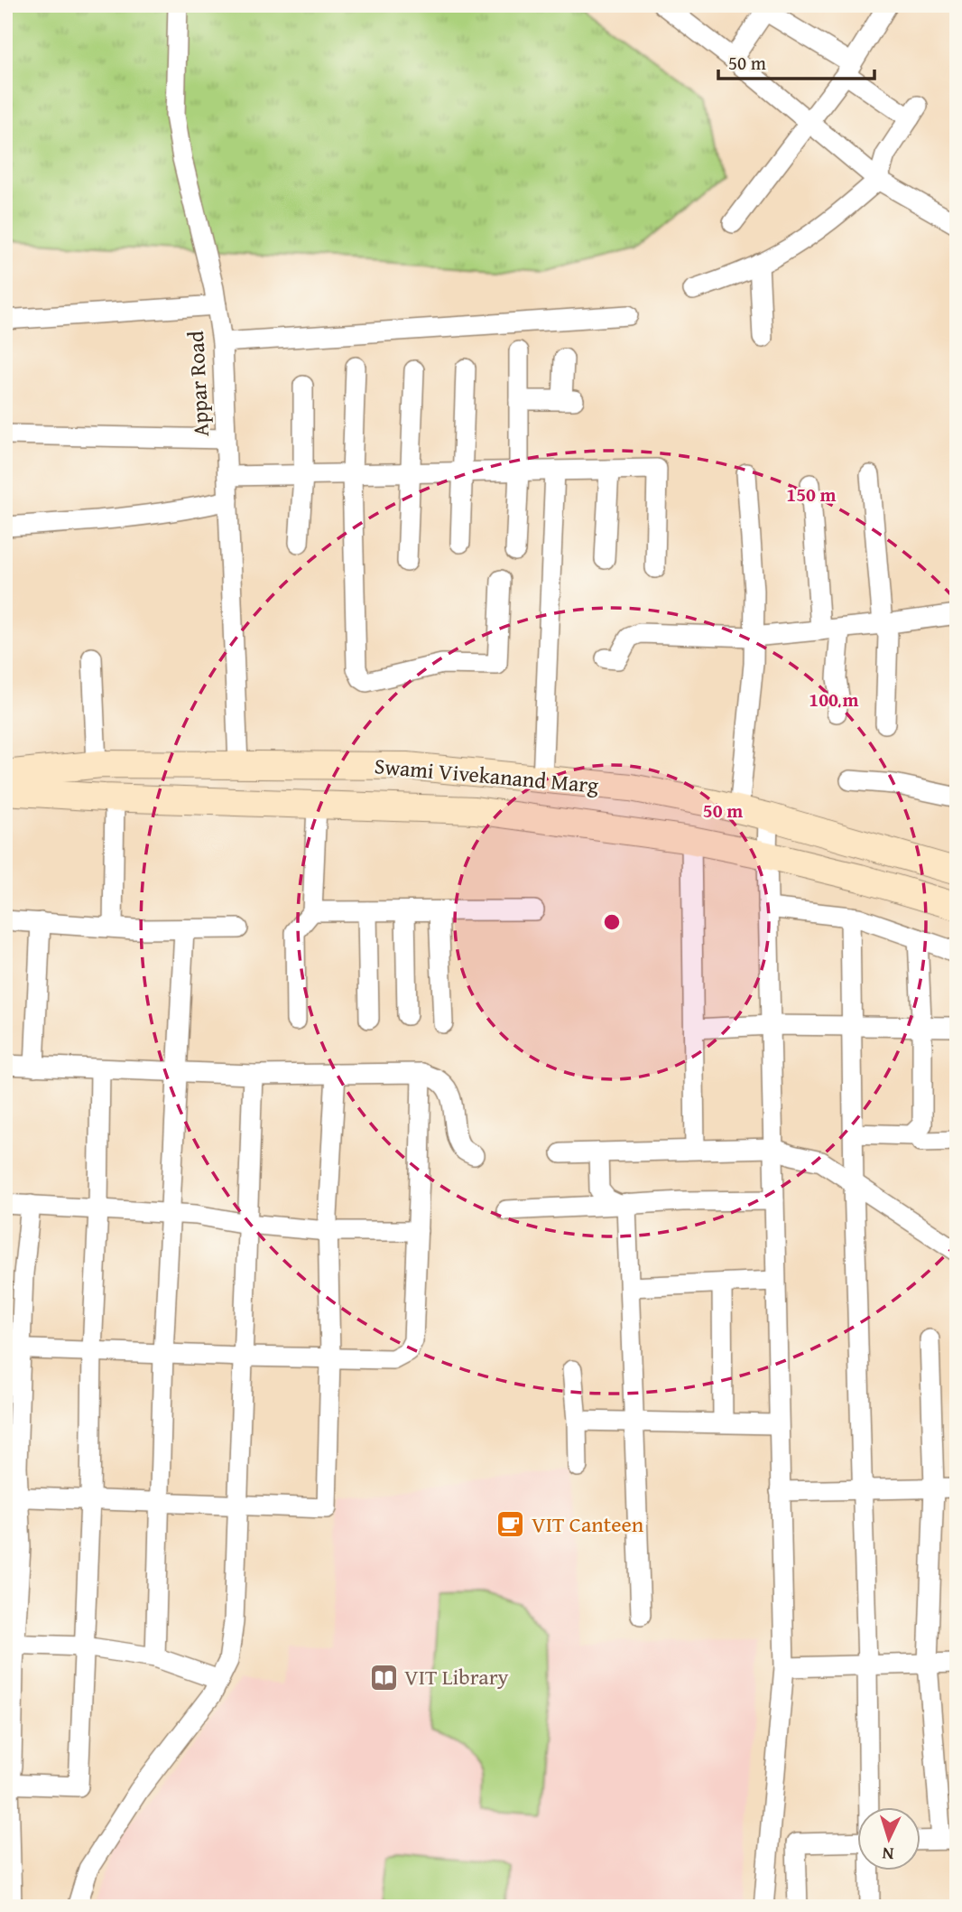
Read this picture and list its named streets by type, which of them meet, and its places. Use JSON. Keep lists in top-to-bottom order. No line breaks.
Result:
{"streets":{"main road":["Swami Vivekanand Marg"],"street":["Appar Road"]},"crossings":[["Appar Road","Swami Vivekanand Marg"]],"places":{"cafe":["VIT Canteen"],"library":["VIT Library"]},"scale_bar":"50 m","north":"bottom","rings":["150 m","100 m","50 m"]}
